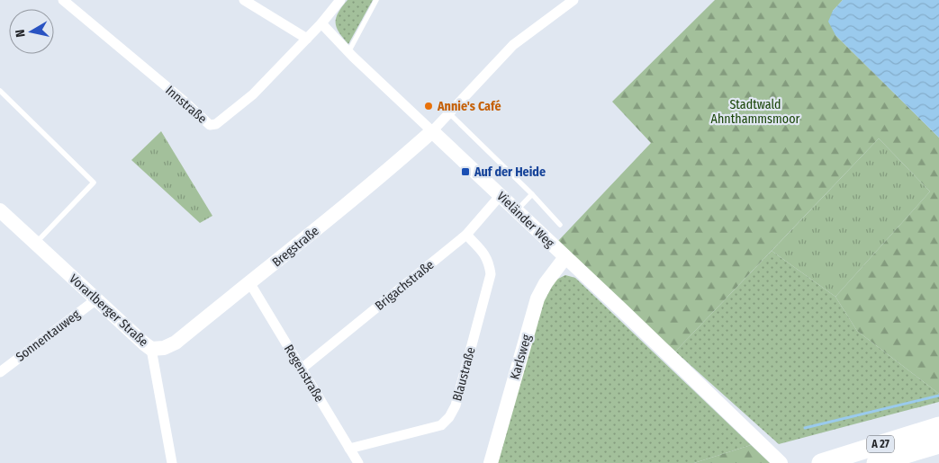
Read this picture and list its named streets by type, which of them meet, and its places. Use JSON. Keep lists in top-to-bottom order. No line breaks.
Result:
{"streets":{"highway":["A 27"],"street":["Innstraße","Vieländer Weg","Bregstraße","Brigachstraße","Vorarlberger Straße","Sonnentauweg","Karlsweg","Regenstraße","Blaustraße"]},"crossings":[["Vieländer Weg","Bregstraße"],["Vieländer Weg","Brigachstraße"],["Vieländer Weg","Karlsweg"],["Bregstraße","Vorarlberger Straße"],["Bregstraße","Regenstraße"],["Brigachstraße","Regenstraße"],["Brigachstraße","Blaustraße"],["Vorarlberger Straße","Sonnentauweg"],["Regenstraße","Blaustraße"]],"parks":["Stadtwald Ahnthammsmoor"],"places":{"other":["Annie's Café"],"transit":["Auf der Heide"]},"north":"left"}
